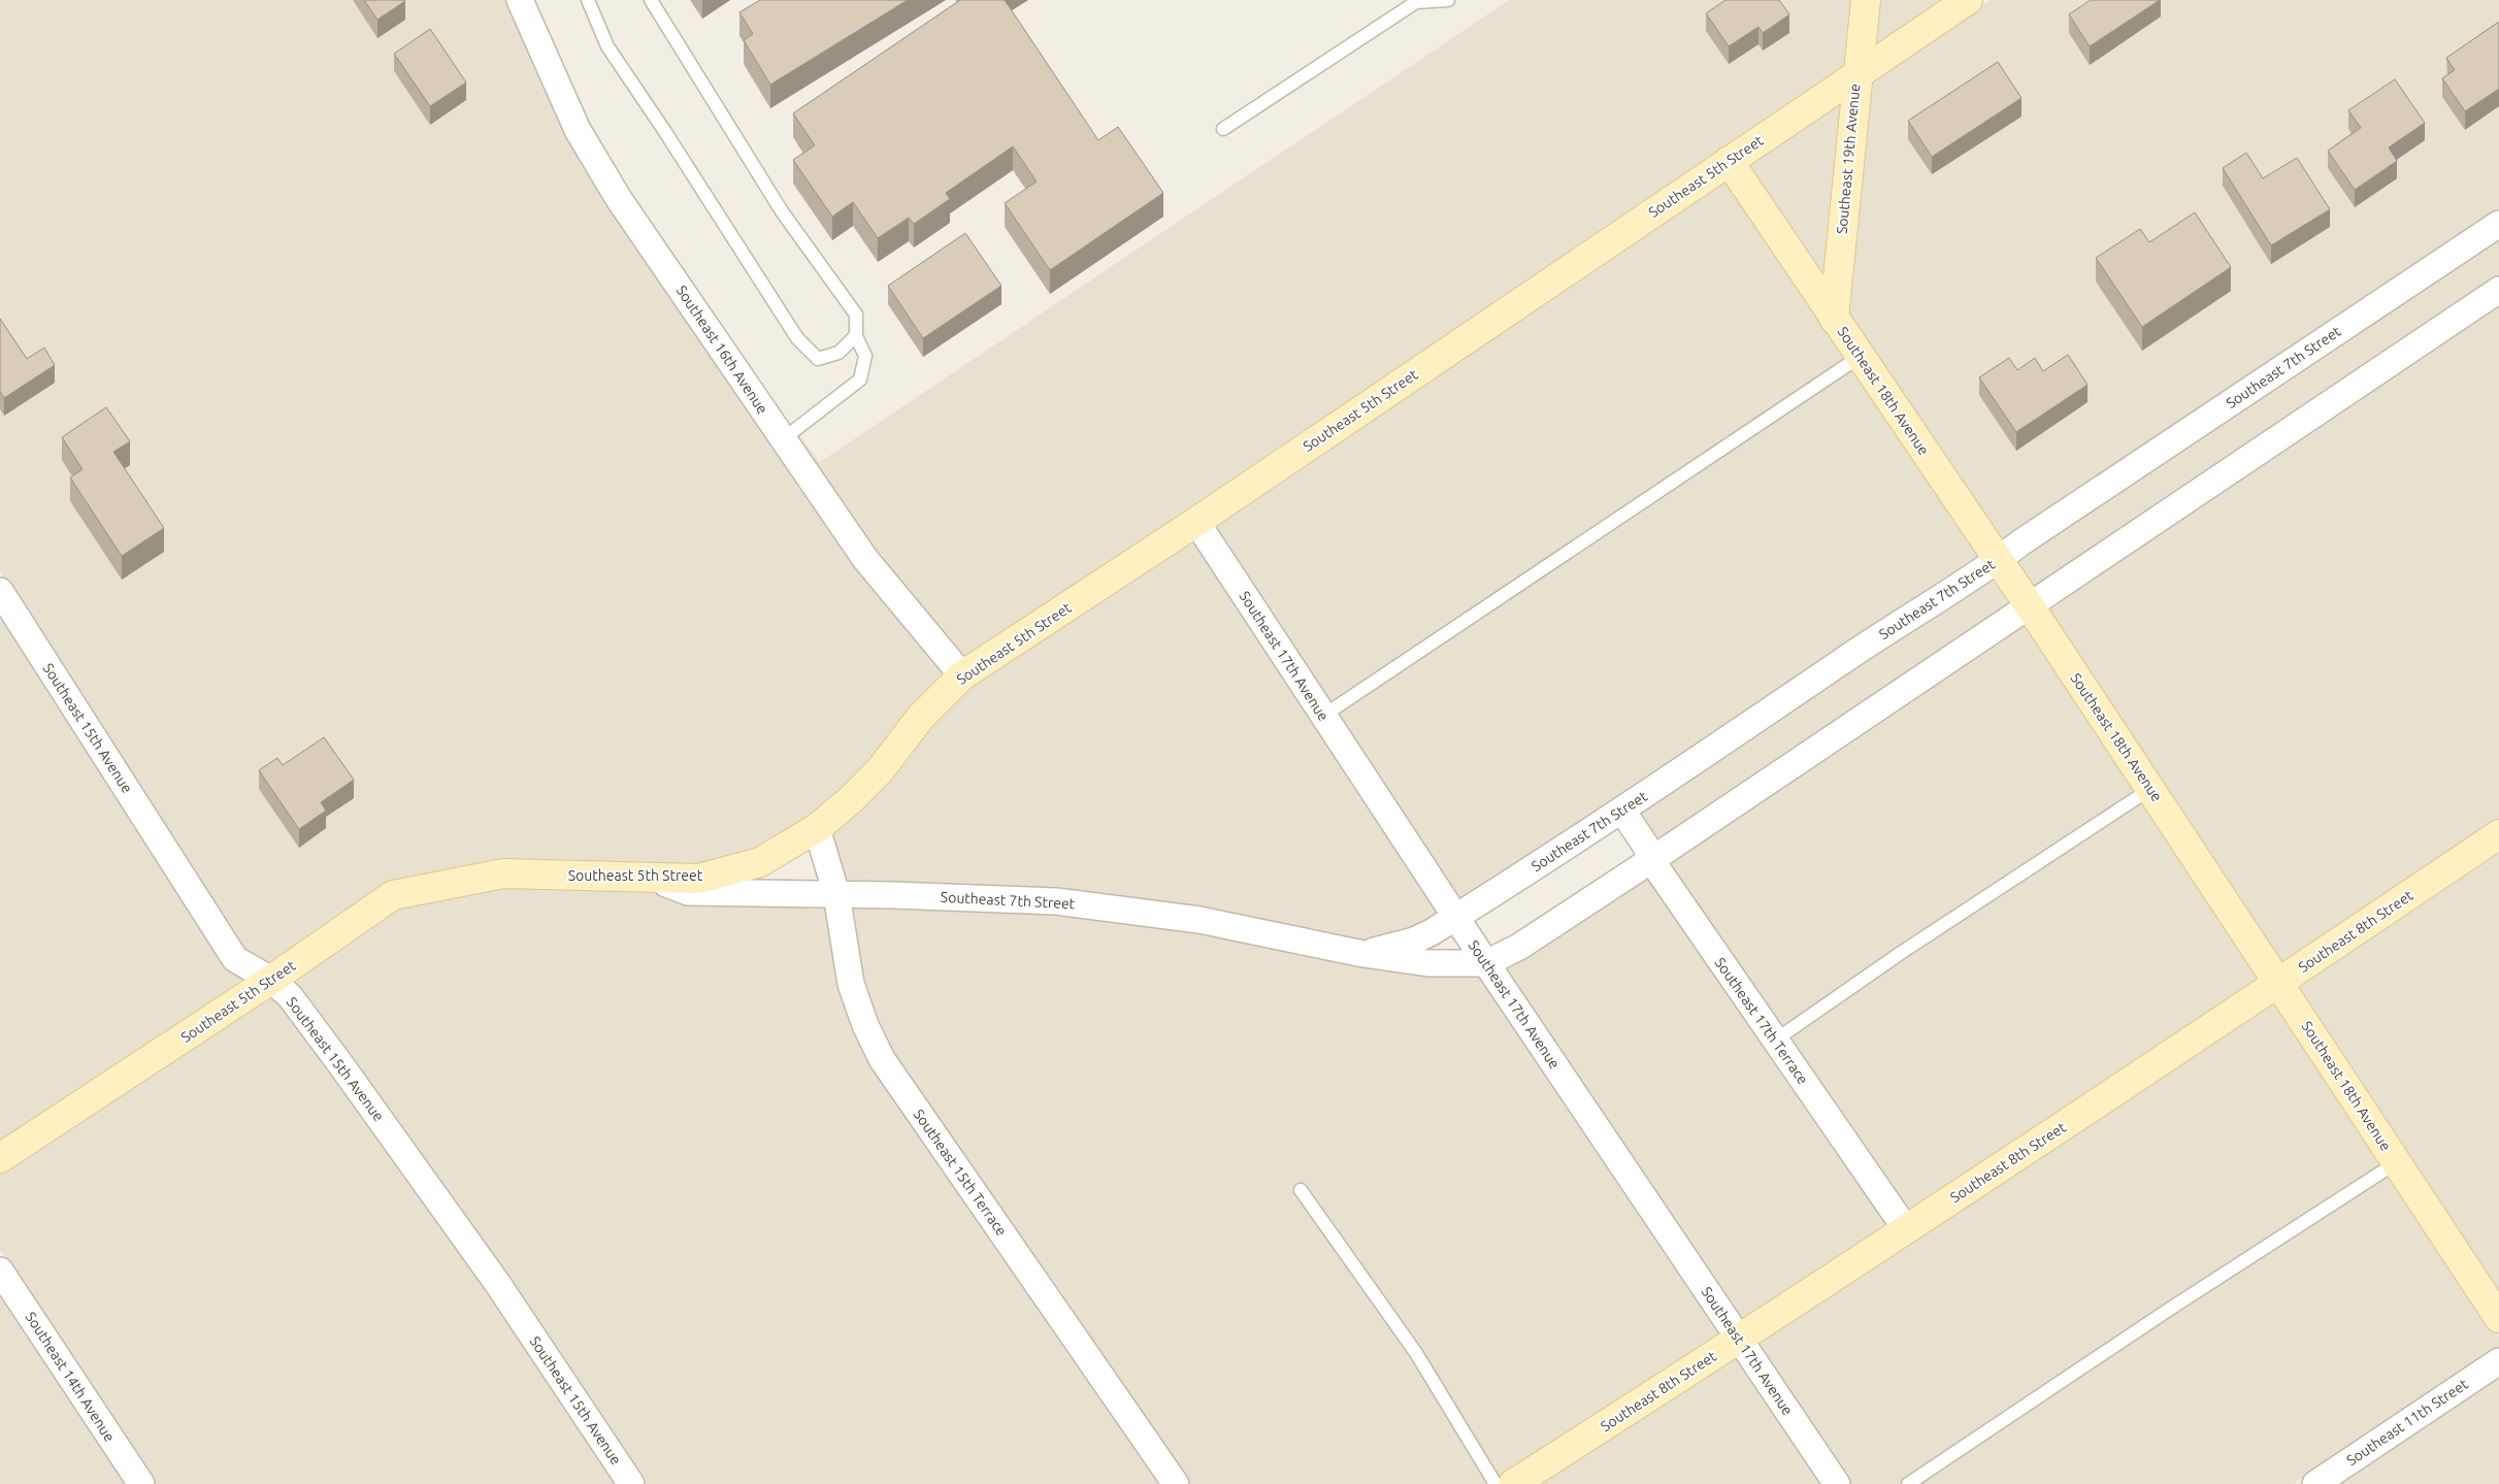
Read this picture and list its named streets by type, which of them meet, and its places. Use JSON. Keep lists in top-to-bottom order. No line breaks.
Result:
{"streets":{"street":["Southeast 19th Avenue","Southeast 5th Street","Southeast 16th Avenue","Southeast 7th Street","Southeast 18th Avenue","Southeast 17th Avenue","Southeast 15th Avenue","Southeast 8th Street","Southeast 17th Terrace","Southeast 15th Terrace","Southeast 14th Avenue","Southeast 11th Street"]},"crossings":[["Southeast 19th Avenue","Southeast 5th Street"],["Southeast 19th Avenue","Southeast 18th Avenue"],["Southeast 5th Street","Southeast 16th Avenue"],["Southeast 5th Street","Southeast 7th Street"],["Southeast 5th Street","Southeast 18th Avenue"],["Southeast 5th Street","Southeast 17th Avenue"],["Southeast 5th Street","Southeast 15th Avenue"],["Southeast 5th Street","Southeast 15th Terrace"],["Southeast 7th Street","Southeast 18th Avenue"],["Southeast 7th Street","Southeast 17th Avenue"],["Southeast 7th Street","Southeast 17th Terrace"],["Southeast 7th Street","Southeast 15th Terrace"],["Southeast 18th Avenue","Southeast 8th Street"],["Southeast 17th Avenue","Southeast 8th Street"],["Southeast 8th Street","Southeast 17th Terrace"]]}
